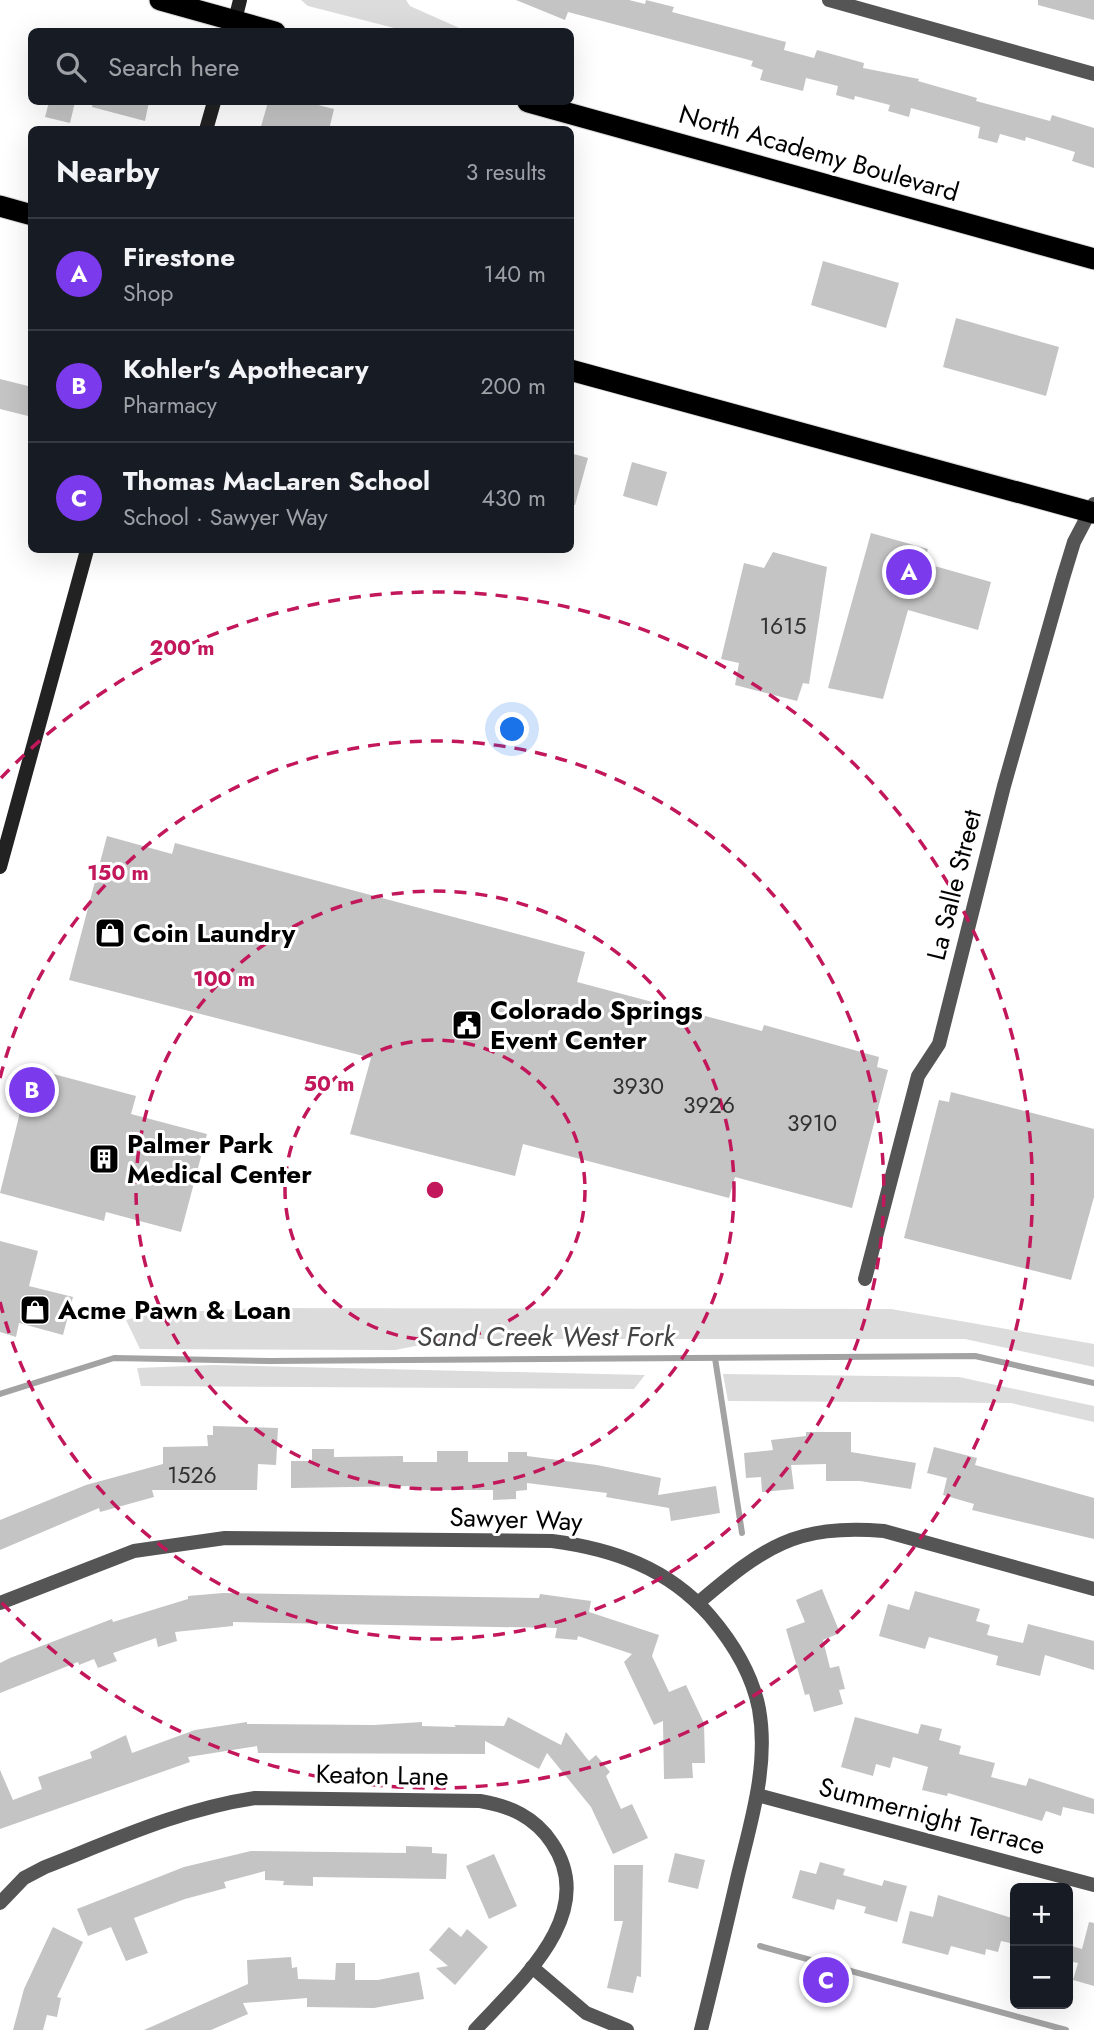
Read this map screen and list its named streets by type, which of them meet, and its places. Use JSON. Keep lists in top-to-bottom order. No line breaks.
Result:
{"streets":{"highway":["North Academy Boulevard"],"street":["La Salle Street","Sawyer Way","Keaton Lane","Summernight Terrace"]},"crossings":[["Sawyer Way","Summernight Terrace"]],"water":["Sand Creek West Fork"],"places":{"shop":["Coin Laundry","Acme Pawn & Loan"],"public building":["Colorado Springs Event Center"],"building":["Palmer Park Medical Center"]},"house_numbers":["1615","3930","3926","3910","1526"],"page":{"search":"Search here","heading":["Nearby","3 results"],"list":[{"mark":"A","name":"Firestone","note":"Shop","value":"140 m"},{"mark":"B","name":"Kohler's Apothecary","note":"Pharmacy","value":"200 m"},{"mark":"C","name":"Thomas MacLaren School","note":"School · Sawyer Way","value":"430 m"}],"pins":["A","B","C"],"map_buttons":["+","−"]},"rings":["200 m","150 m","100 m","50 m"]}
